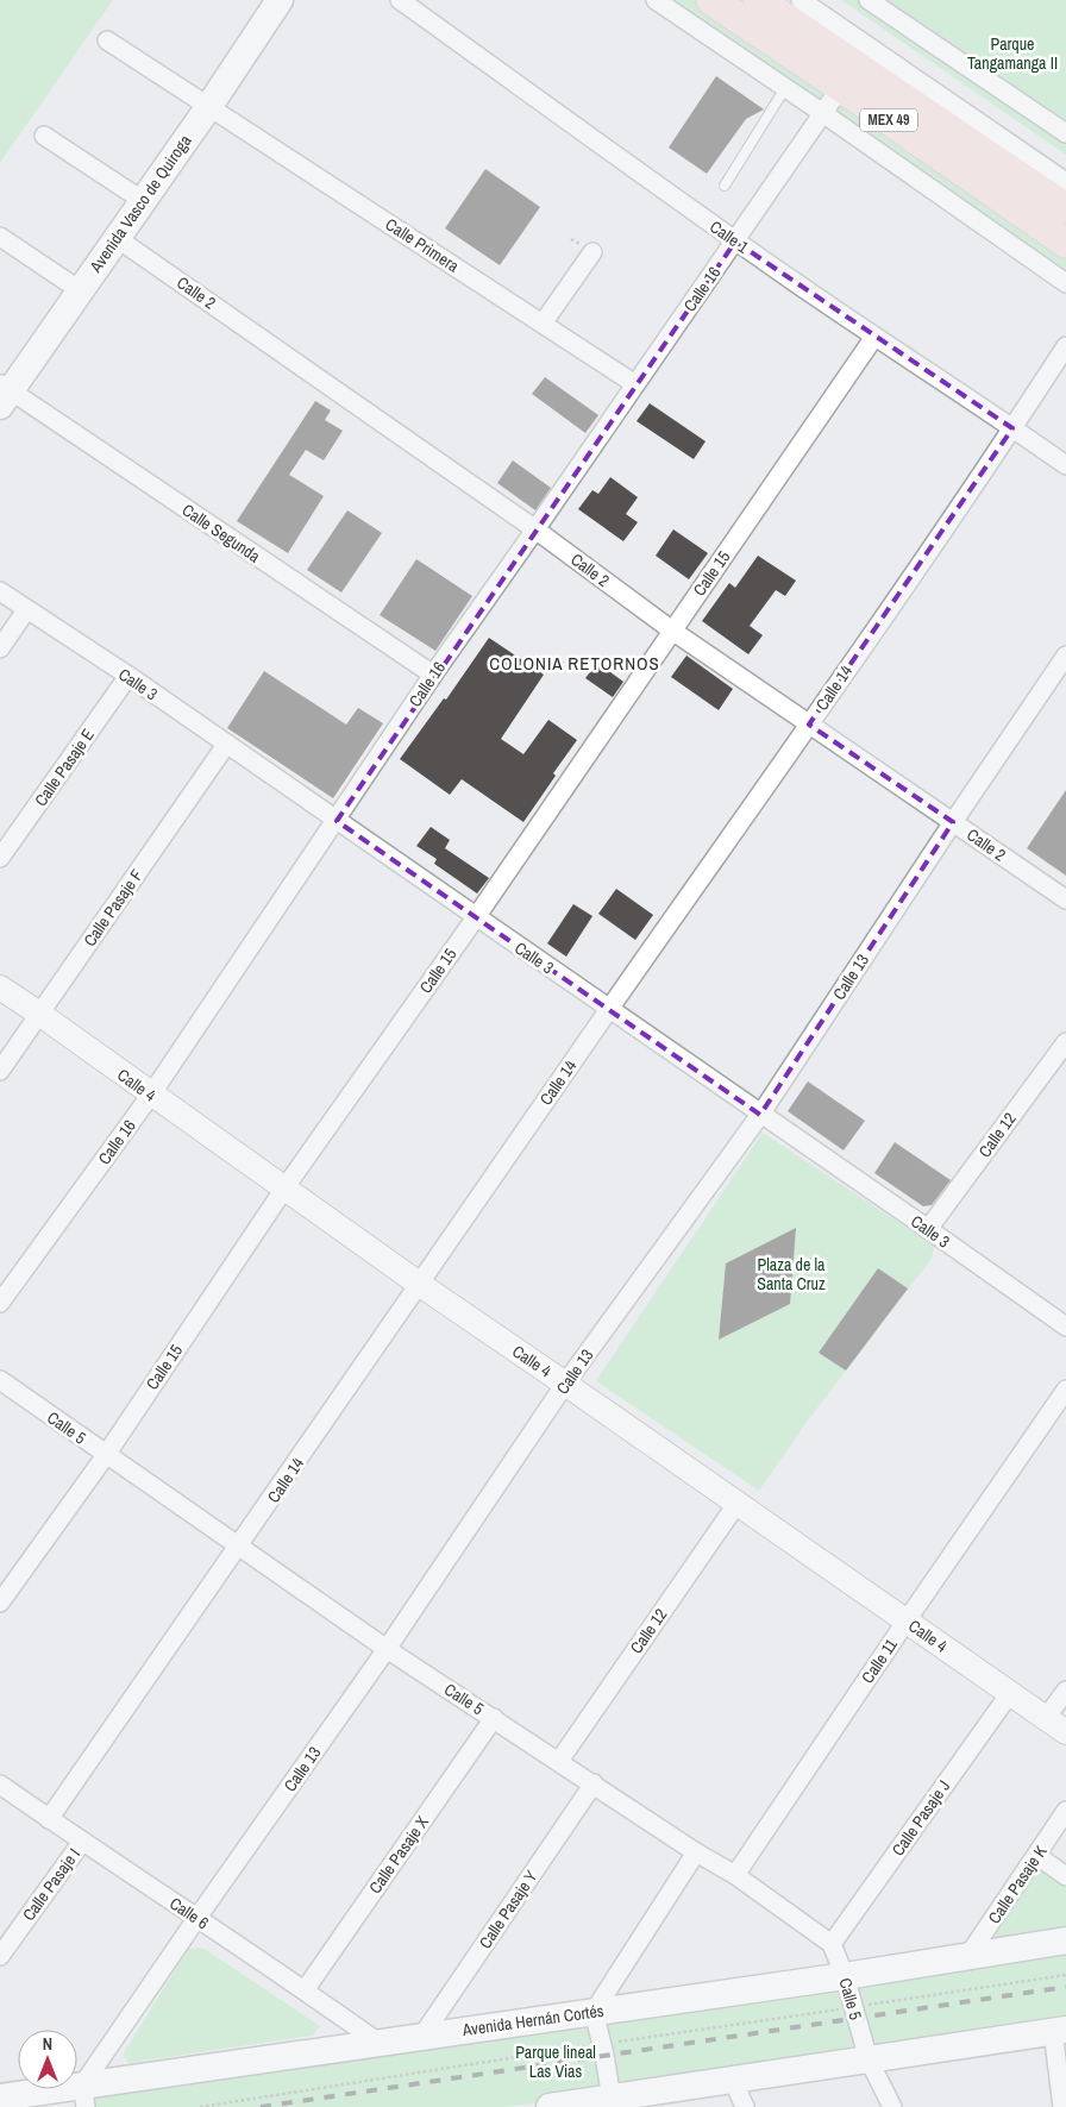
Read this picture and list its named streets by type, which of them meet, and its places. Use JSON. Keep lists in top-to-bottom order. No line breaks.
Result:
{"streets":{"main road":["MEX 49","Avenida Vasco de Quiroga","Avenida Hernán Cortés"],"street":["Calle 1","Calle Primera","Calle 16","Calle 2","Calle Segunda","Calle 15","Calle 3","Calle 14","Calle Pasaje E","Calle Pasaje F","Calle 13","Calle 4","Calle 12","Calle 5","Calle 11","Calle Pasaje J","Calle Pasaje X","Calle Pasaje I","Calle Pasaje K","Calle Pasaje Y","Calle 6"]},"crossings":[["MEX 49","Calle 16"],["Avenida Vasco de Quiroga","Calle Primera"],["Avenida Vasco de Quiroga","Calle 2"],["Avenida Vasco de Quiroga","Calle Segunda"],["Calle 1","Calle 16"],["Calle 1","Calle 15"],["Calle 1","Calle 14"],["Calle Primera","Calle 16"],["Calle 16","Calle 2"],["Calle 16","Calle Segunda"],["Calle 16","Calle 3"],["Calle 16","Calle 4"],["Calle 2","Calle 15"],["Calle 2","Calle 14"],["Calle 2","Calle 13"],["Calle 15","Calle 3"],["Calle 15","Calle 4"],["Calle 15","Calle 5"],["Calle 3","Calle 14"],["Calle 3","Calle Pasaje E"],["Calle 3","Calle Pasaje F"],["Calle 3","Calle 13"],["Calle 3","Calle 12"],["Calle 14","Calle 4"],["Calle 14","Calle 5"],["Calle 14","Calle 6"],["Calle Pasaje F","Calle 4"],["Calle 13","Calle 4"],["Calle 13","Calle 5"],["Calle 13","Calle 6"],["Calle 13","Avenida Hernán Cortés"],["Calle 4","Calle 12"],["Calle 4","Calle 11"],["Calle 4","Calle Pasaje J"],["Calle 12","Calle 5"],["Calle 5","Calle 11"],["Calle 5","Calle Pasaje J"],["Calle 5","Calle Pasaje X"],["Calle 5","Calle Pasaje Y"],["Calle 5","Avenida Hernán Cortés"],["Calle Pasaje X","Calle 6"],["Calle Pasaje I","Calle 6"],["Calle Pasaje K","Avenida Hernán Cortés"],["Calle Pasaje Y","Avenida Hernán Cortés"],["Calle 6","Avenida Hernán Cortés"]],"districts":["COLONIA RETORNOS"],"parks":["Parque Tangamanga II","Plaza de la Santa Cruz","Parque lineal Las Vias"],"north":"top"}
